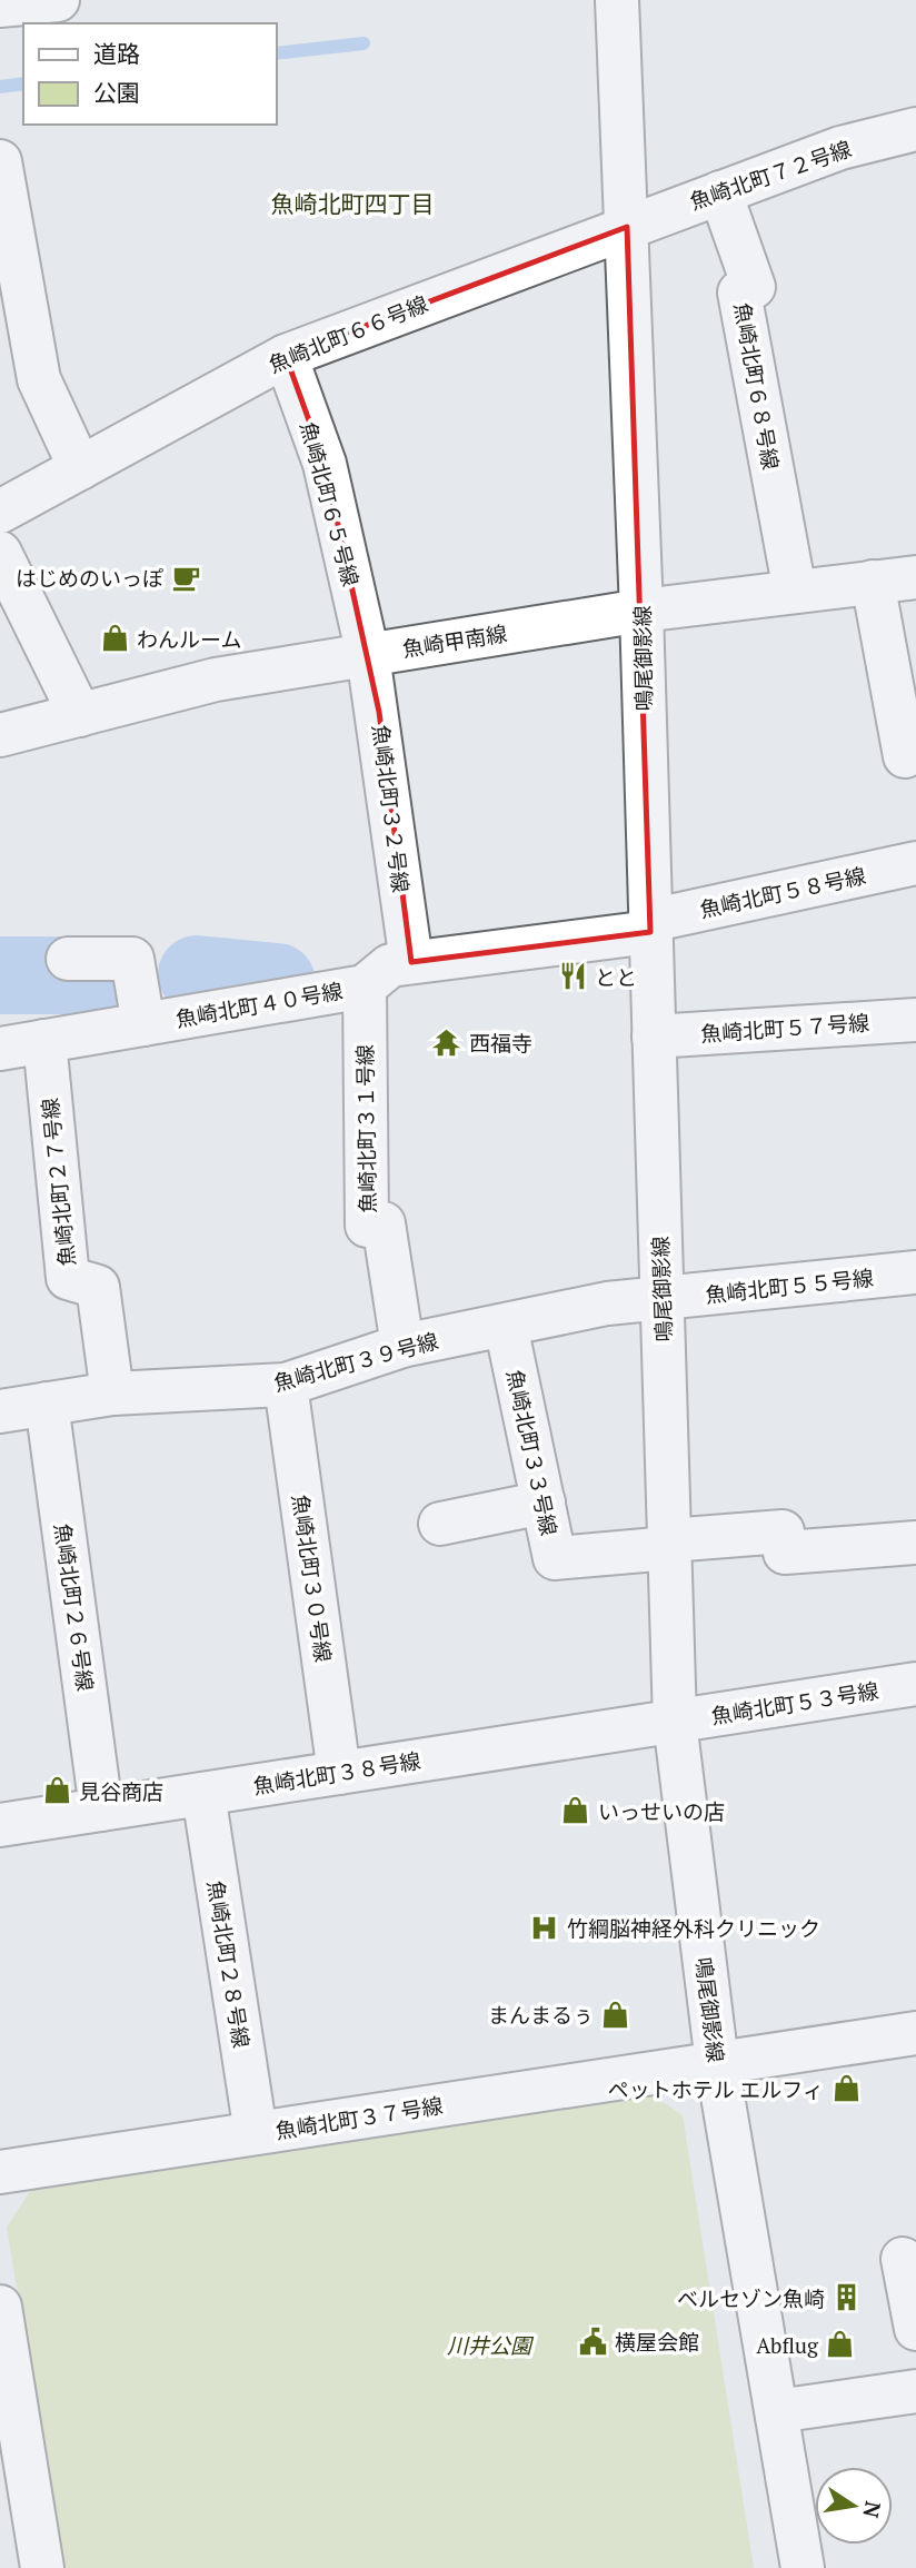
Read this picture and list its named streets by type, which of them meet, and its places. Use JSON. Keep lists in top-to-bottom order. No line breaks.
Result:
{"streets":{"street":["魚崎北町７２号線","魚崎北町６６号線","魚崎北町６８号線","魚崎北町６５号線","魚崎甲南線","鳴尾御影線","魚崎北町３２号線","魚崎北町５８号線","魚崎北町４０号線","魚崎北町５７号線","魚崎北町３１号線","魚崎北町２７号線","魚崎北町５５号線","魚崎北町３９号線","魚崎北町３３号線","魚崎北町３０号線","魚崎北町２６号線","魚崎北町５３号線","魚崎北町３８号線","魚崎北町２８号線","魚崎北町３７号線"]},"crossings":[["魚崎北町７２号線","魚崎北町６６号線"],["魚崎北町７２号線","魚崎北町６８号線"],["魚崎北町７２号線","鳴尾御影線"],["魚崎北町６６号線","魚崎北町６５号線"],["魚崎北町６６号線","鳴尾御影線"],["魚崎北町６８号線","魚崎甲南線"],["魚崎北町６５号線","魚崎甲南線"],["魚崎北町６５号線","魚崎北町３２号線"],["魚崎甲南線","鳴尾御影線"],["魚崎甲南線","魚崎北町３２号線"],["鳴尾御影線","魚崎北町５８号線"],["鳴尾御影線","魚崎北町４０号線"],["鳴尾御影線","魚崎北町５７号線"],["鳴尾御影線","魚崎北町５５号線"],["鳴尾御影線","魚崎北町３９号線"],["鳴尾御影線","魚崎北町３３号線"],["鳴尾御影線","魚崎北町５３号線"],["鳴尾御影線","魚崎北町３８号線"],["鳴尾御影線","魚崎北町３７号線"],["魚崎北町３２号線","魚崎北町４０号線"],["魚崎北町５８号線","魚崎北町４０号線"],["魚崎北町４０号線","魚崎北町３１号線"],["魚崎北町４０号線","魚崎北町２７号線"],["魚崎北町３１号線","魚崎北町３９号線"],["魚崎北町２７号線","魚崎北町３９号線"],["魚崎北町５５号線","魚崎北町３９号線"],["魚崎北町３９号線","魚崎北町３３号線"],["魚崎北町３９号線","魚崎北町３０号線"],["魚崎北町３９号線","魚崎北町２６号線"],["魚崎北町３０号線","魚崎北町３８号線"],["魚崎北町２６号線","魚崎北町３８号線"],["魚崎北町５３号線","魚崎北町３８号線"],["魚崎北町３８号線","魚崎北町２８号線"],["魚崎北町２８号線","魚崎北町３７号線"]],"districts":["魚崎北町四丁目"],"parks":["川井公園"],"places":{"cafe":["はじめのいっぽ"],"shop":["わんルーム","見谷商店","いっせいの店","まんまるぅ","ペットホテル エルフィ","Abflug"],"restaurant":["とと"],"temple":["西福寺"],"hospital":["竹綱脳神経外科クリニック"],"building":["ベルセゾン魚崎"],"public building":["横屋会館"]},"legend":["道路","公園"],"north":"right"}
